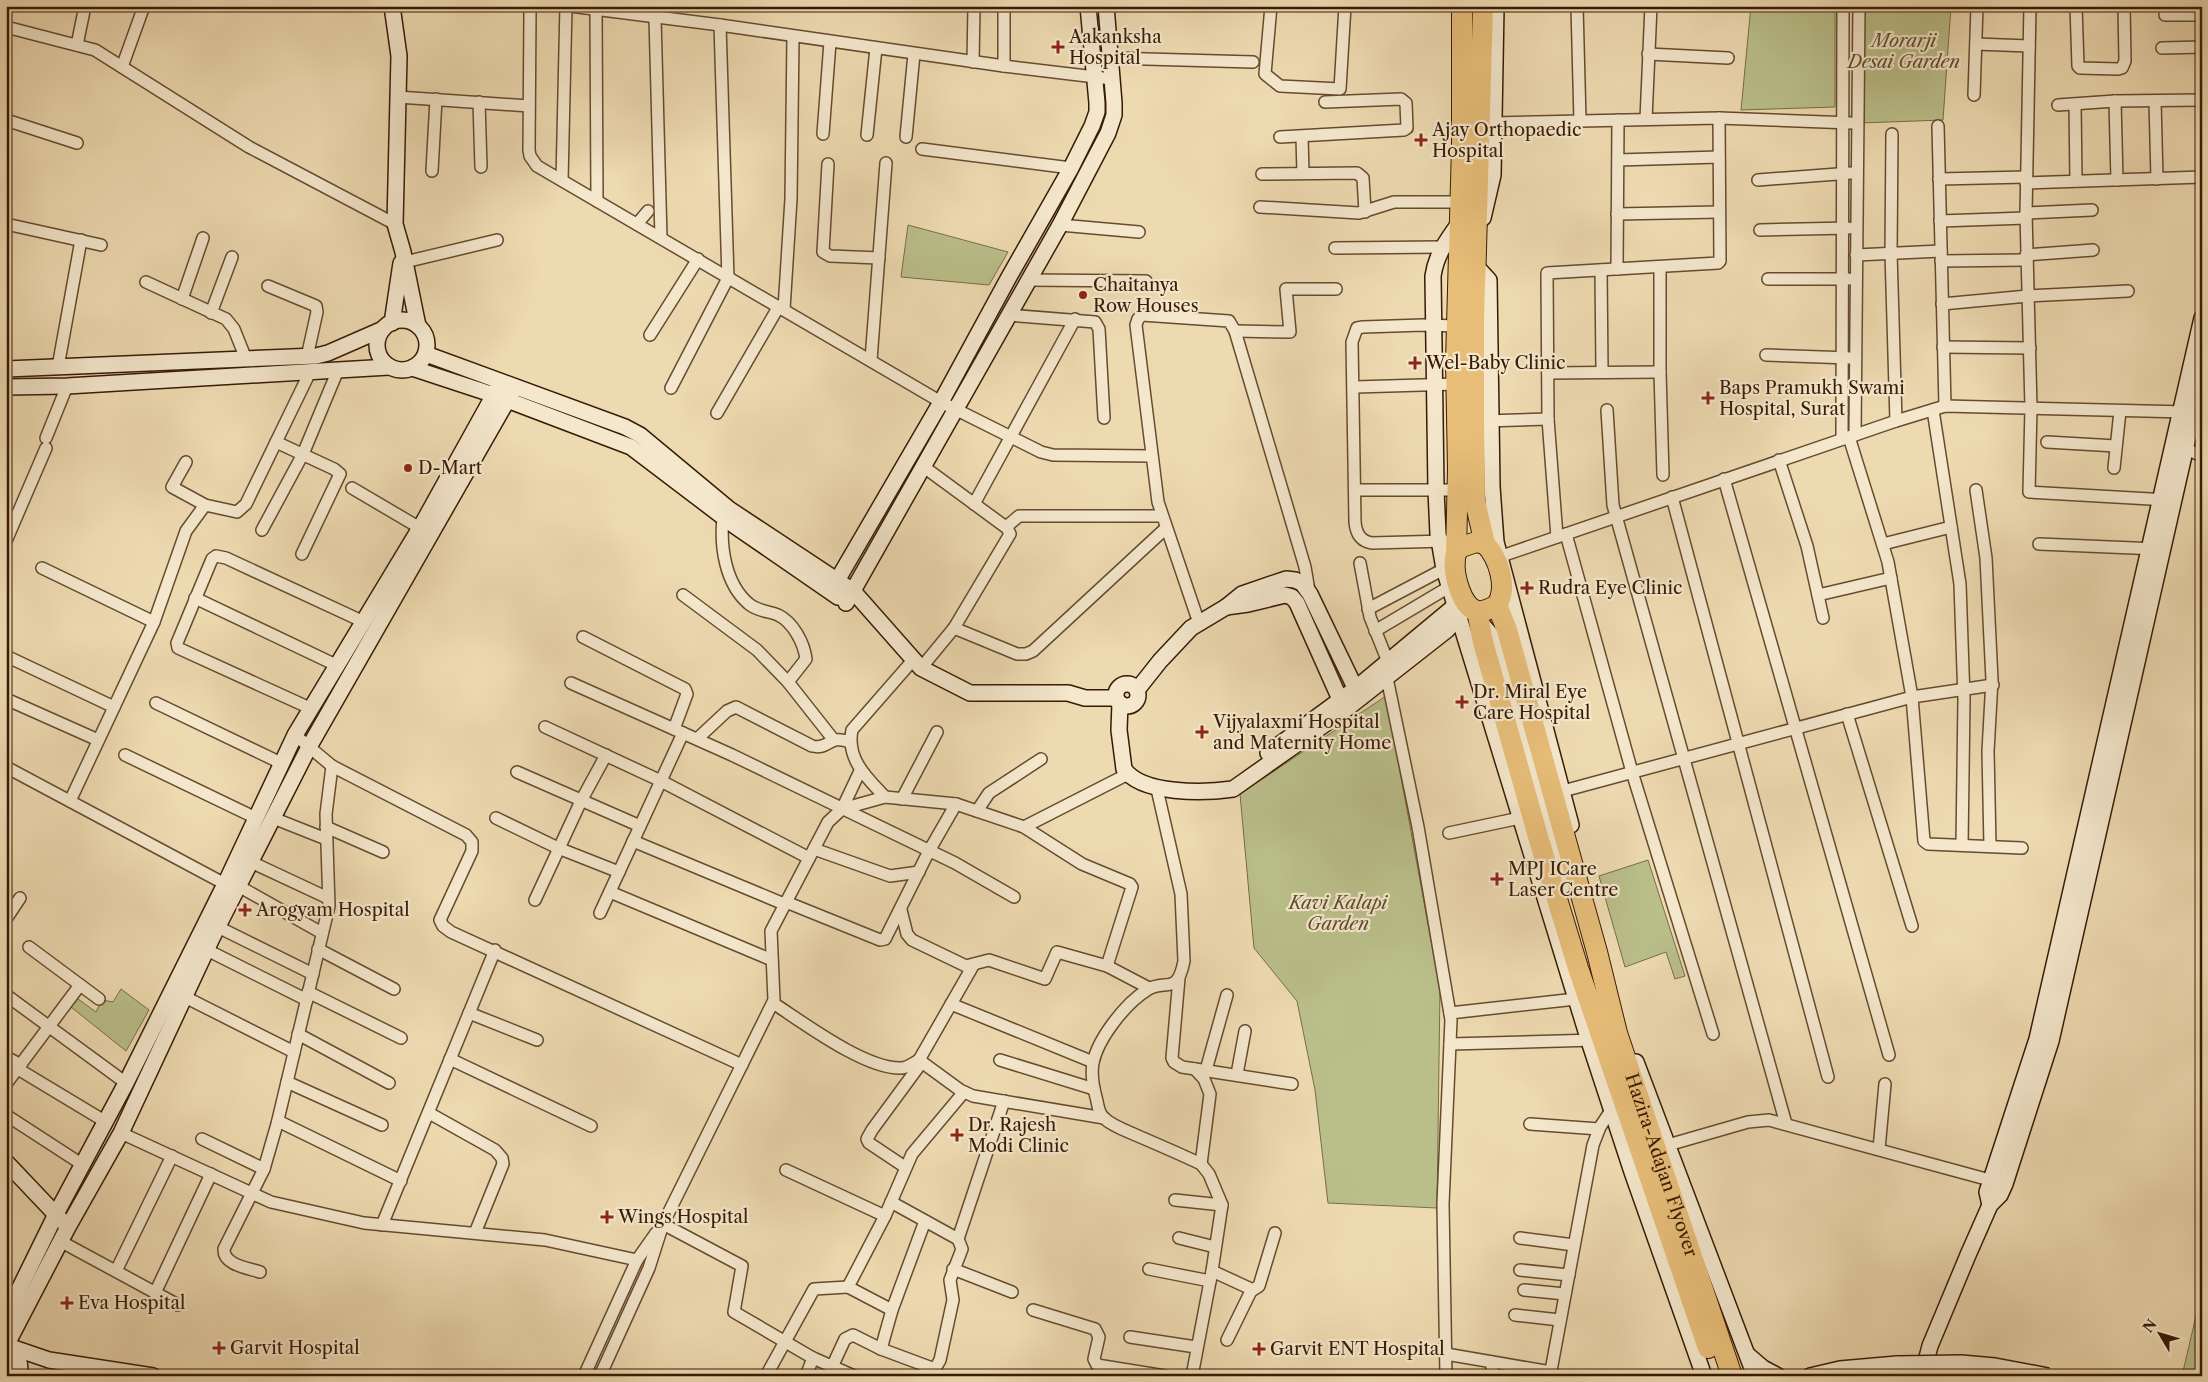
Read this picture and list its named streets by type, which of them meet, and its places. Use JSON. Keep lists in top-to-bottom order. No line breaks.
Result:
{"streets":{"highway":["Hazira-Adajan Flyover"]},"parks":["Morarji Desai Garden","Kavi Kalapi Garden"],"places":{"health":["Aakanksha Hospital","Ajay Orthopaedic Hospital","Wel-Baby Clinic","Baps Pramukh Swami Hospital, Surat","Rudra Eye Clinic","Dr. Miral Eye Care Hospital","Vijyalaxmi Hospital and Maternity Home","MPJ ICare Laser Centre","Arogyam Hospital","Dr. Rajesh Modi Clinic","Wings Hospital","Eva Hospital","Garvit Hospital","Garvit ENT Hospital"],"other":["Chaitanya Row Houses","D-Mart"]},"north":"top left"}
